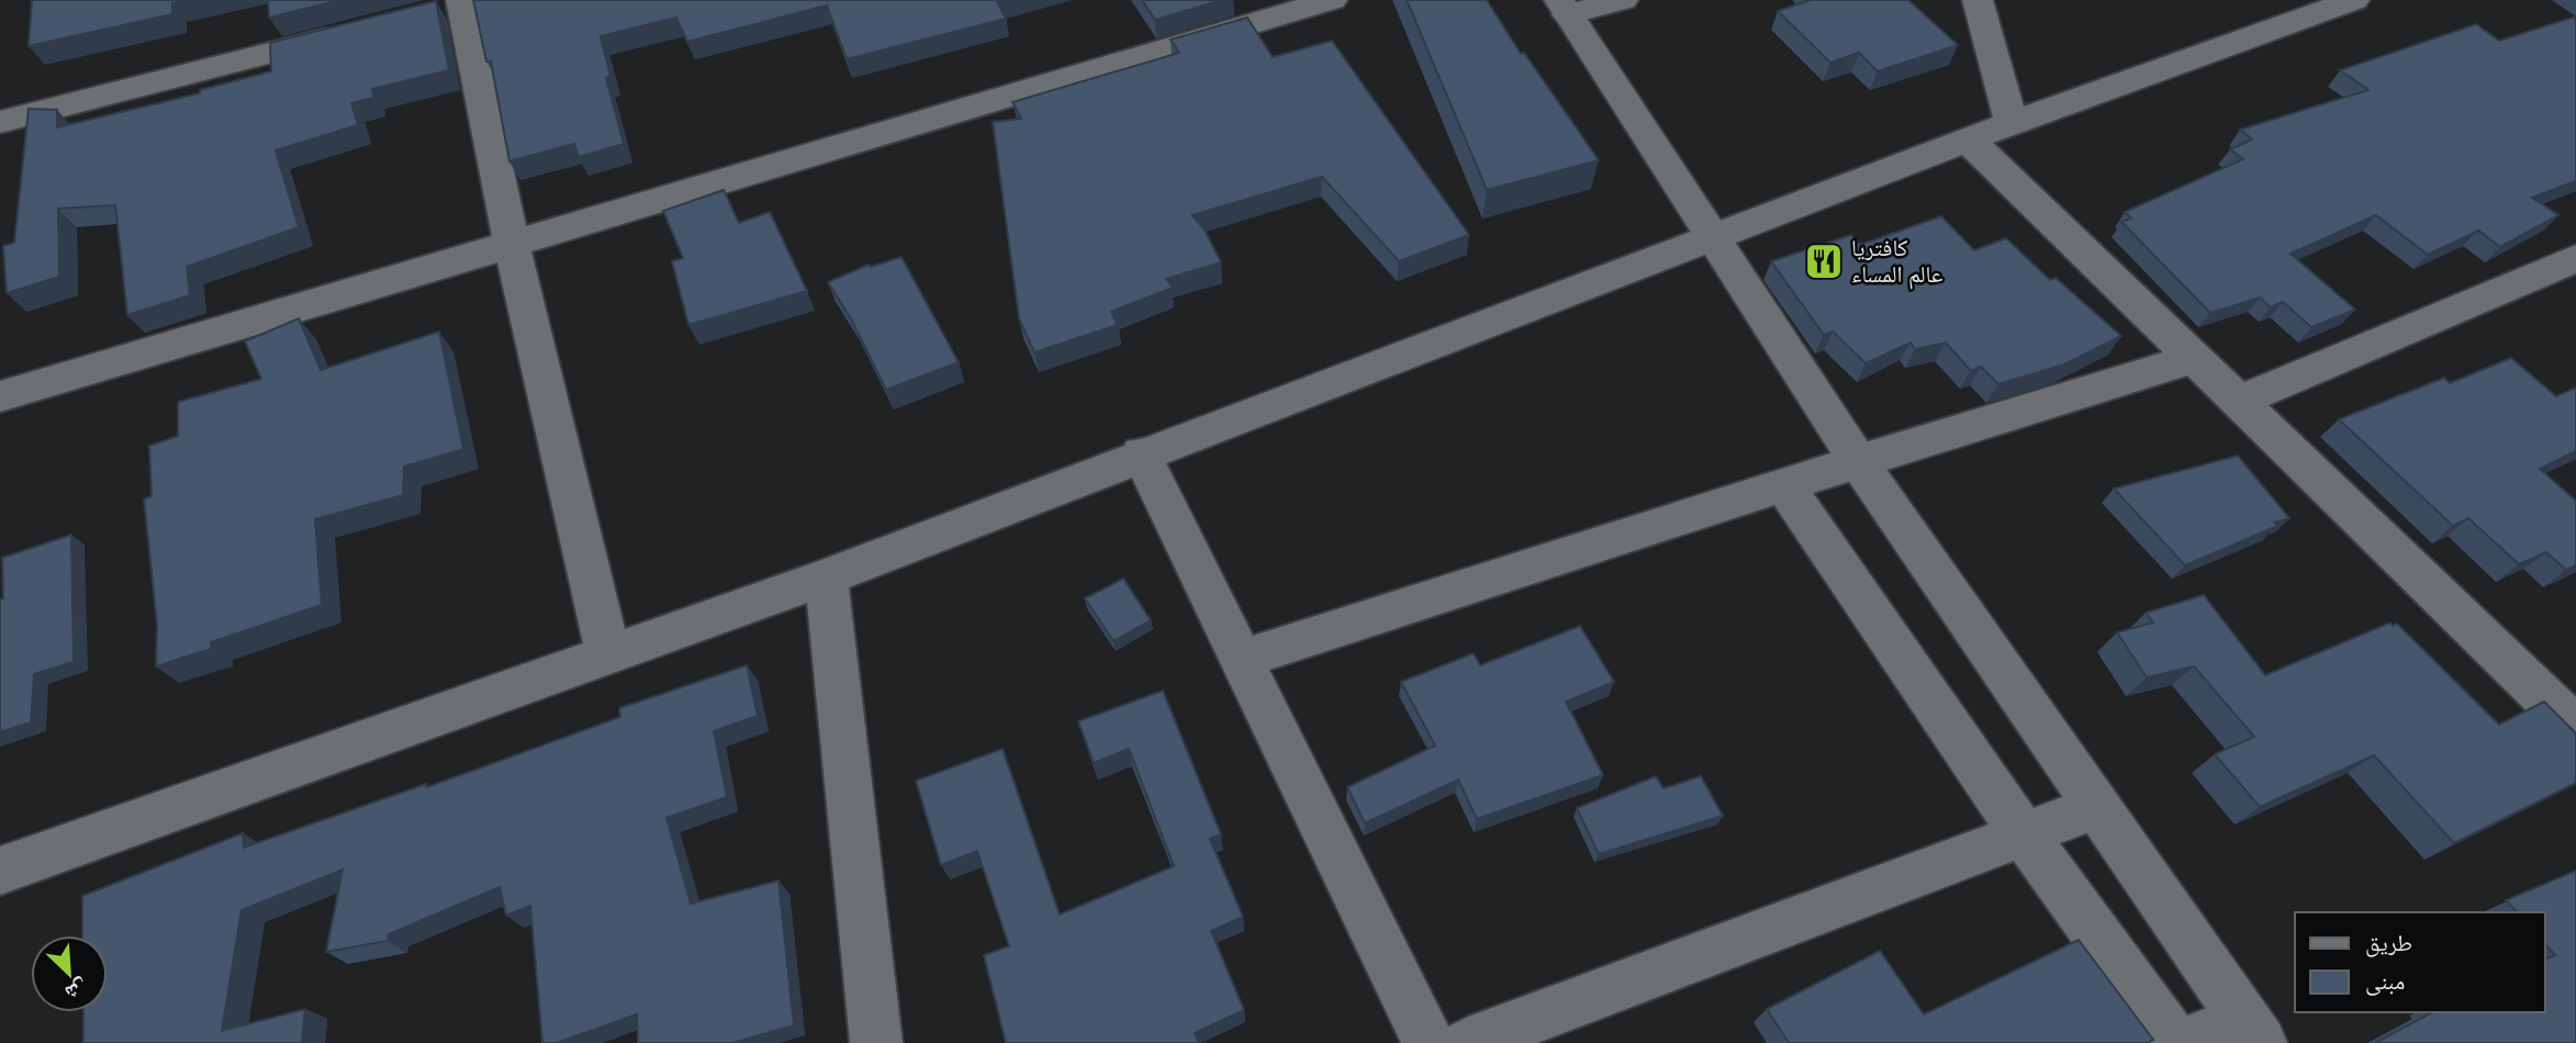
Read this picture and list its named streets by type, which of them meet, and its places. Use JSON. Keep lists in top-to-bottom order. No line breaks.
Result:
{"places":{"restaurant":["كافتريا عالم المساء"]},"legend":["طريق","مبنى"],"north":"bottom right"}
